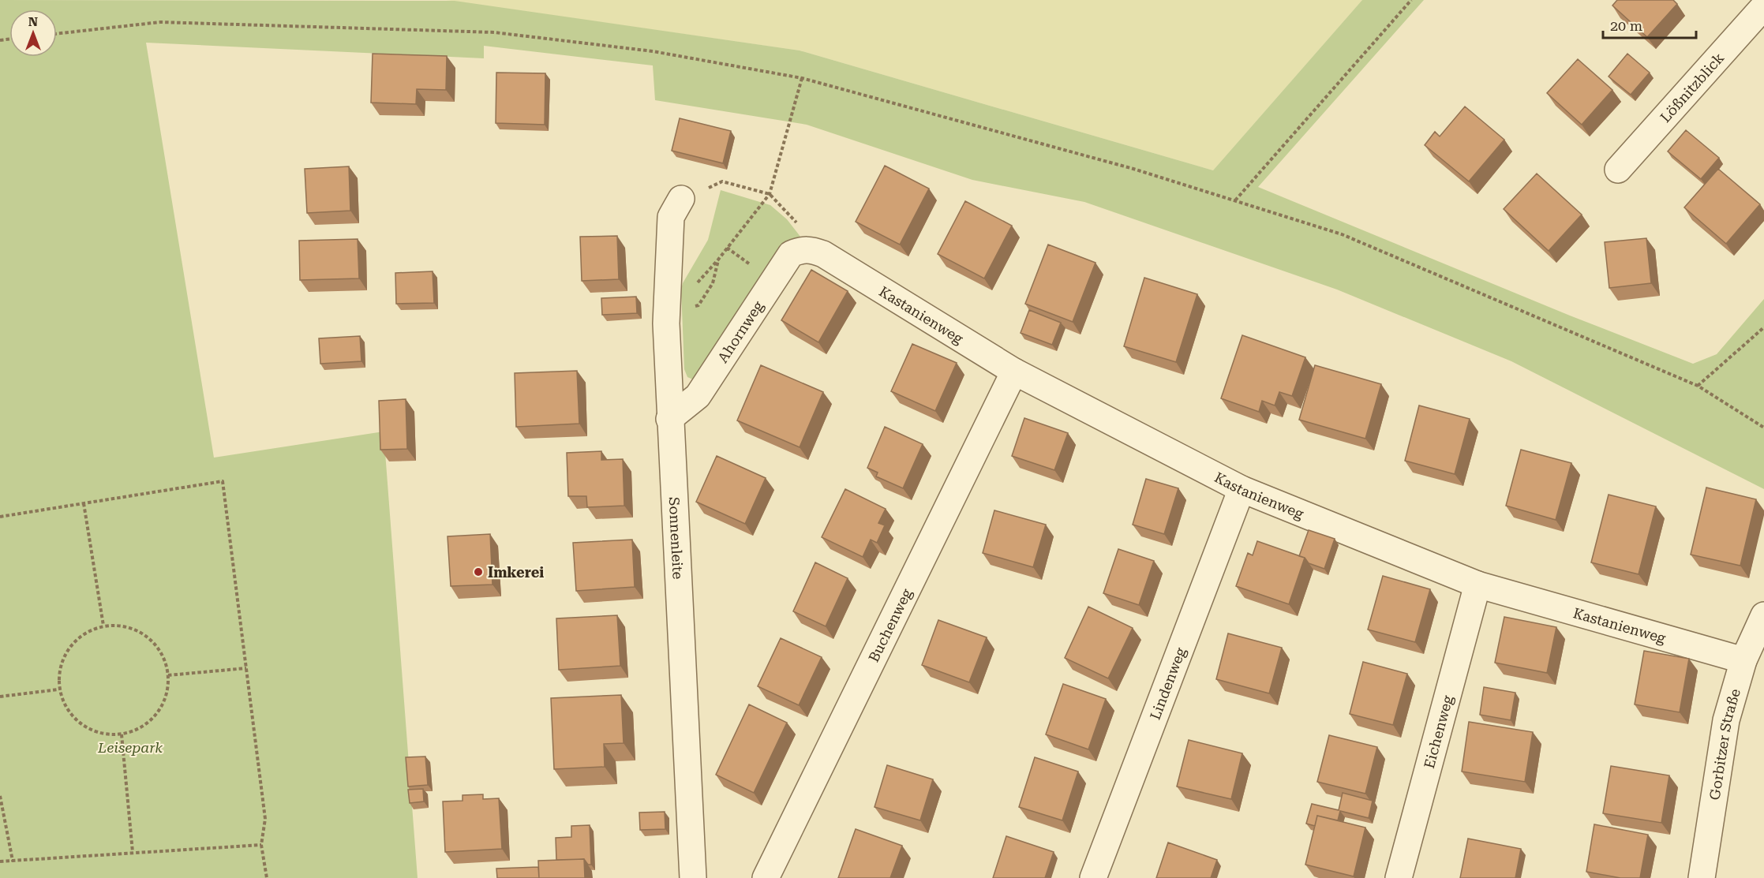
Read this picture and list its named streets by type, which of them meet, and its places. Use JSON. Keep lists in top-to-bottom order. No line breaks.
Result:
{"streets":{"street":["Lößnitzblick","Kastanienweg","Ahornweg","Sonnenleite","Buchenweg","Lindenweg","Eichenweg","Gorbitzer Straße"]},"crossings":[["Kastanienweg","Ahornweg"],["Kastanienweg","Buchenweg"],["Kastanienweg","Lindenweg"],["Kastanienweg","Eichenweg"],["Kastanienweg","Gorbitzer Straße"],["Ahornweg","Sonnenleite"]],"parks":["Leisepark"],"places":["Imkerei"],"scale_bar":"20 m","north":"top"}
